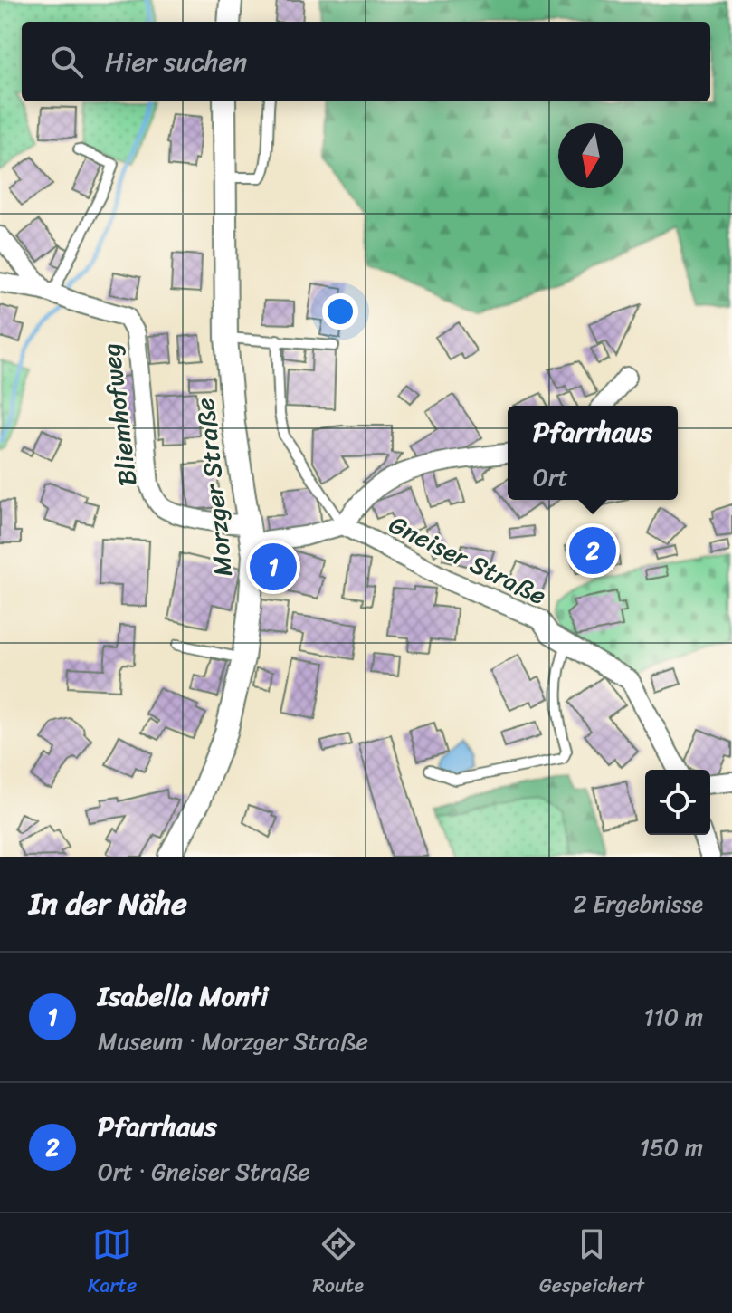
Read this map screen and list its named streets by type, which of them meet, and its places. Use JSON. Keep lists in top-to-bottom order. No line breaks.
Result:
{"streets":{"street":["Bliemhofweg","Morzger Straße","Gneiser Straße"]},"crossings":[["Bliemhofweg","Morzger Straße"]],"north":"bottom","page":{"search":"Hier suchen","popup":["Pfarrhaus","Ort"],"pins":["2","1"],"heading":["In der Nähe","2 Ergebnisse"],"list":[{"mark":"1","name":"Isabella Monti","note":"Museum · Morzger Straße","value":"110 m"},{"mark":"2","name":"Pfarrhaus","note":"Ort · Gneiser Straße","value":"150 m"}],"nav":["Karte","Route","Gespeichert"]}}
